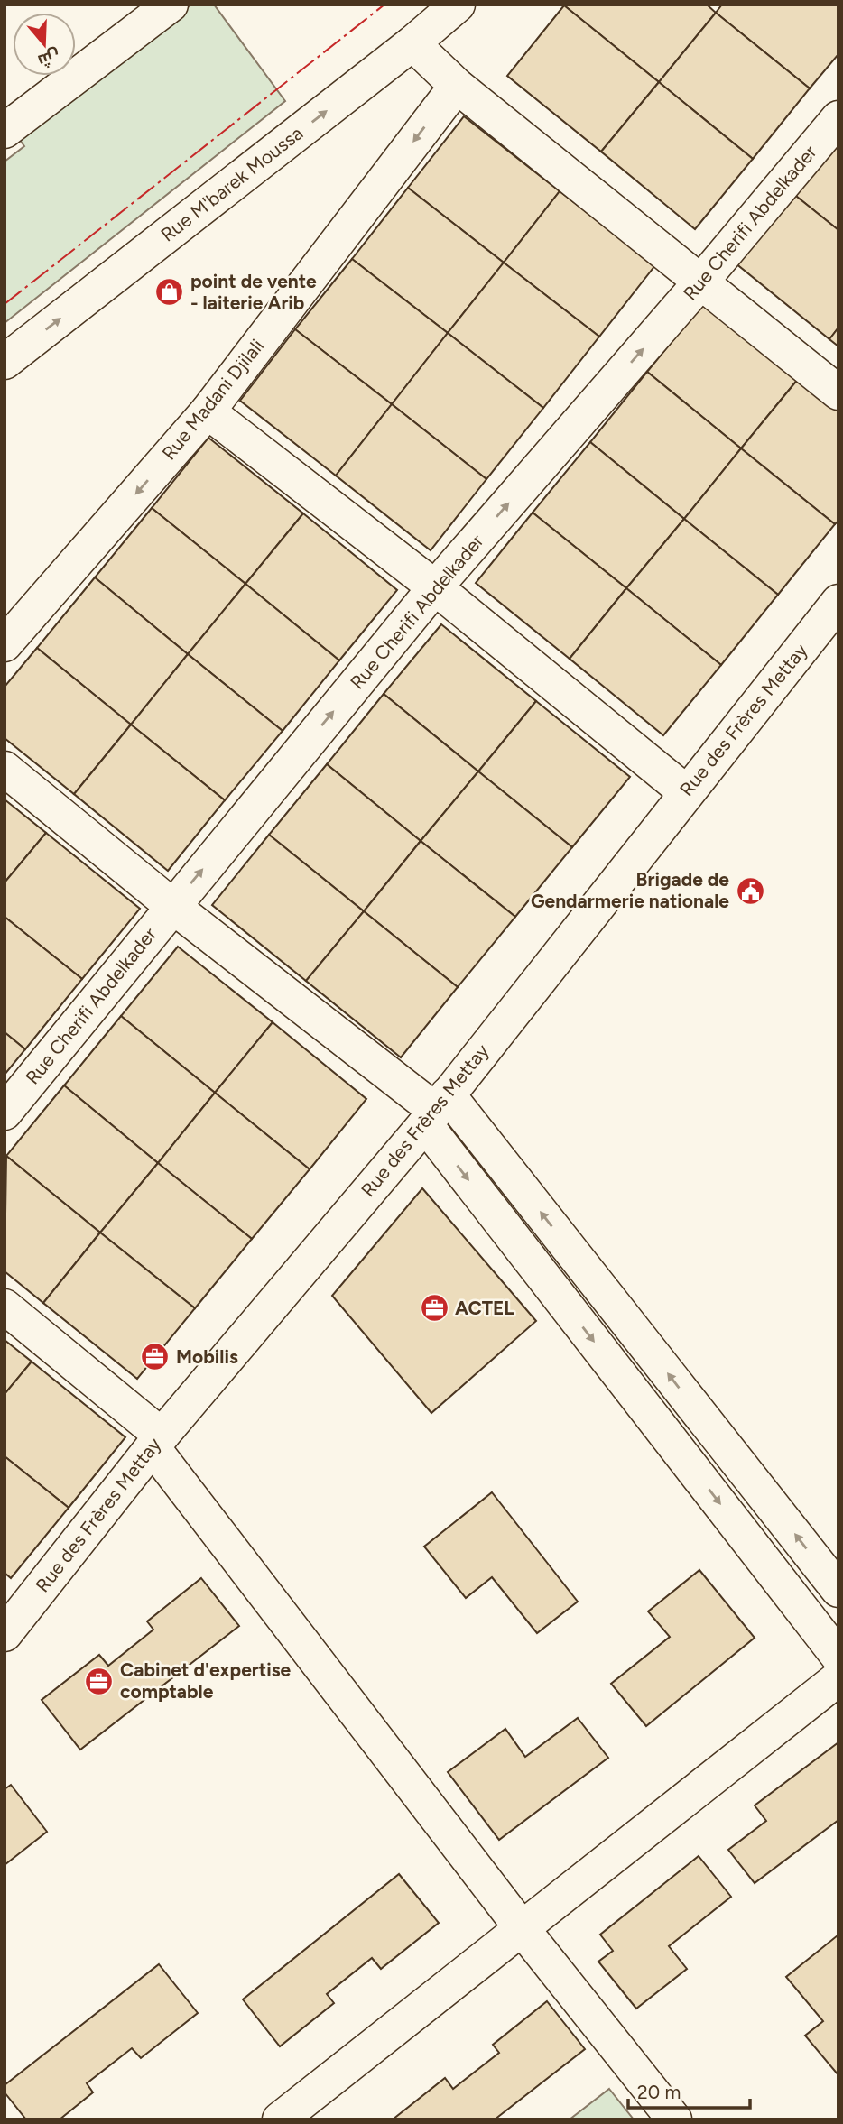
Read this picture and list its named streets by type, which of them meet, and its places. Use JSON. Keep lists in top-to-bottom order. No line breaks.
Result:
{"streets":{"street":["Rue M'barek Moussa","Rue Cherifi Abdelkader","Rue Madani Djilali","Rue des Frères Mettay"]},"one_way":["Rue Cherifi Abdelkader","Rue Madani Djilali"],"places":{"shop":["point de vente - laiterie Arib"],"public building":["Brigade de Gendarmerie nationale"],"office":["ACTEL","Mobilis","Cabinet d'expertise comptable"]},"scale_bar":"20 m","north":"bottom"}
